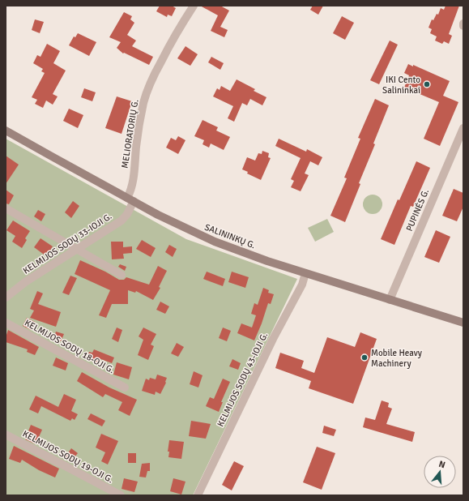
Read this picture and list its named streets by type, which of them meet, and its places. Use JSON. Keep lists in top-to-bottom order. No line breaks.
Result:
{"streets":{"main road":["SALININKŲ G."],"street":["MELIORATORIŲ G.","PUPINĖS G.","KELMIJOS SODŲ 33-IOJI G.","KELMIJOS SODŲ 18-OJI G.","KELMIJOS SODŲ 43-IOJI G.","KELMIJOS SODŲ 19-OJI G."]},"crossings":[["MELIORATORIŲ G.","SALININKŲ G."],["MELIORATORIŲ G.","KELMIJOS SODŲ 33-IOJI G."],["PUPINĖS G.","SALININKŲ G."],["SALININKŲ G.","KELMIJOS SODŲ 33-IOJI G."],["SALININKŲ G.","KELMIJOS SODŲ 43-IOJI G."]],"places":["IKI Cento Salininkai","Mobile Heavy Machinery"],"north":"top"}
